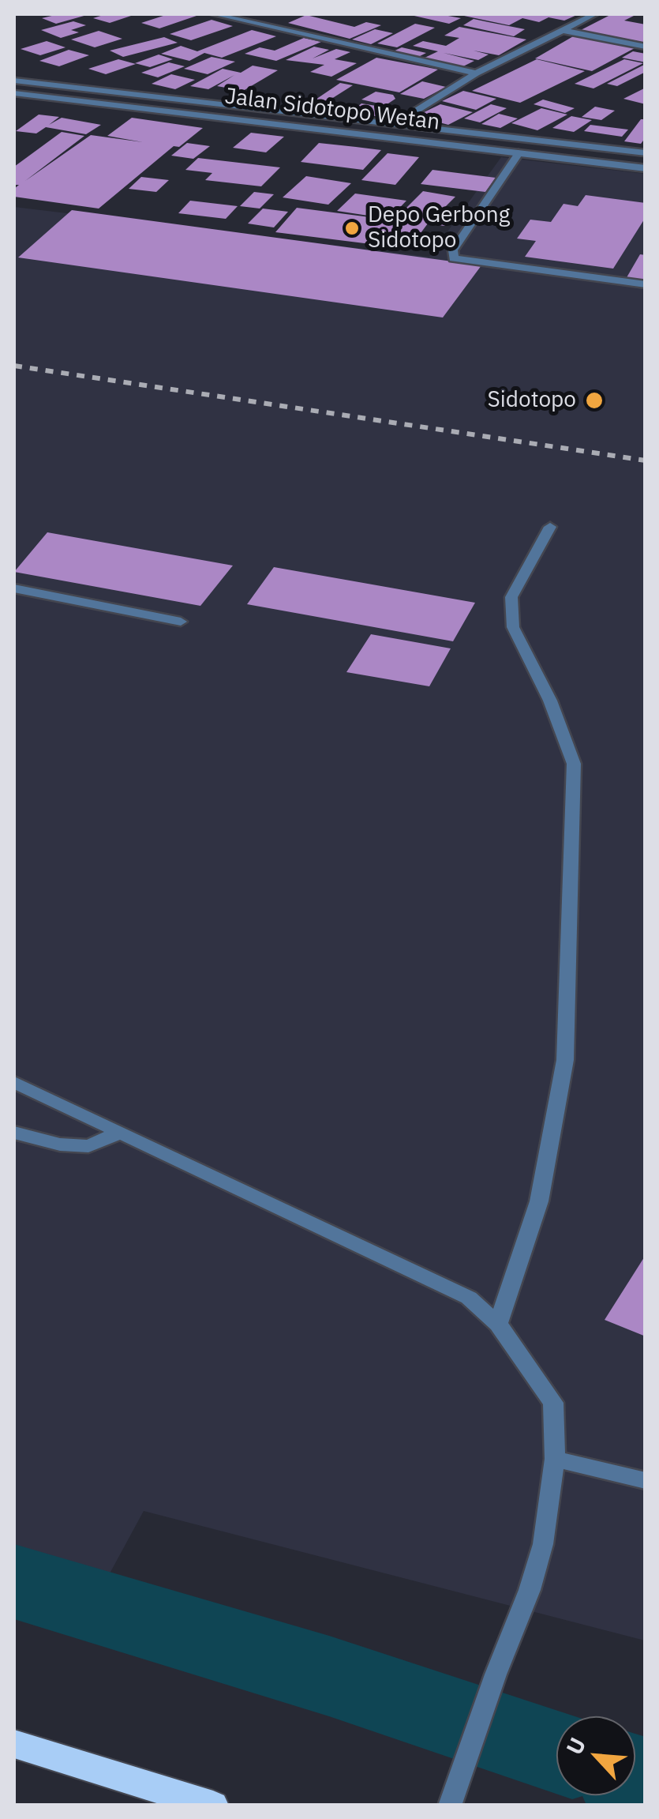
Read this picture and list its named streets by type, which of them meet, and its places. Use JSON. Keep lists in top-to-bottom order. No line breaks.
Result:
{"streets":{"street":["Jalan Sidotopo Wetan"]},"places":["Depo Gerbong Sidotopo","Sidotopo"],"north":"top left"}
